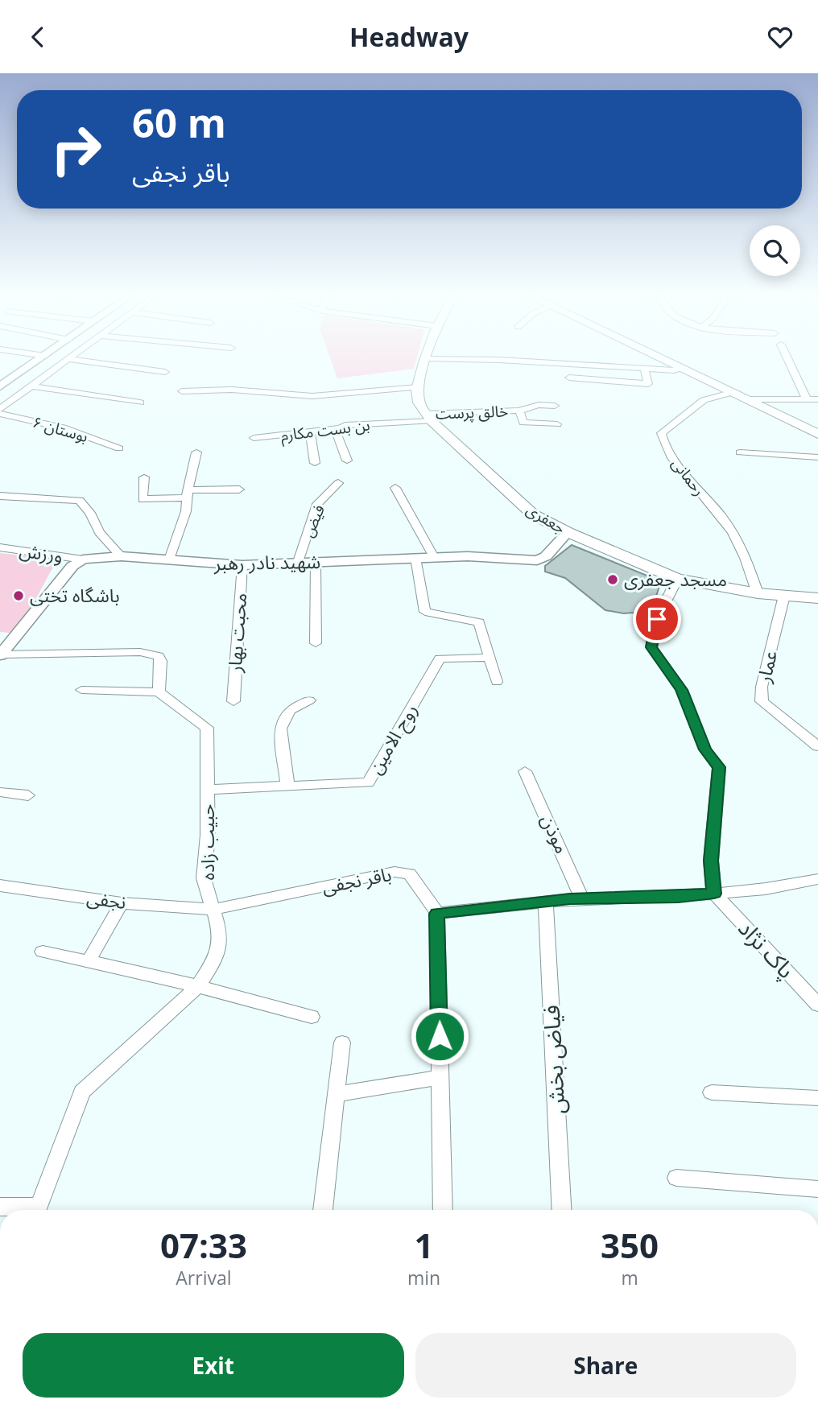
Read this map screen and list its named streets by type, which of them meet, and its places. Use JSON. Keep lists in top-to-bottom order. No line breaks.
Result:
{"streets":{"main road":["جعفری"],"street":["خالق پرست","بوستان ۶","بن بست مکارم","رحمانی","فیض","ورزش","شهید نادر رهبر","محبت بهار","عمار","روح الامین","موذن","حبیب زاده","باقر نجفی","نجفی","پاک نژاد","فیاض بخش"]},"crossings":[["خالق پرست","بن بست مکارم"],["خالق پرست","جعفری"],["بن بست مکارم","جعفری"],["رحمانی","جعفری"],["جعفری","شهید نادر رهبر"],["جعفری","عمار"],["فیض","شهید نادر رهبر"],["ورزش","شهید نادر رهبر"],["شهید نادر رهبر","محبت بهار"],["روح الامین","حبیب زاده"],["حبیب زاده","باقر نجفی"],["حبیب زاده","نجفی"],["باقر نجفی","نجفی"]],"places":["مسجد جعفری","باشگاه تختی"],"page":{"header":"Headway","turn":["60 m","باقر نجفی"],"eta":["07:33","Arrival","1","min","350","m"],"buttons":["Exit","Share"]}}
